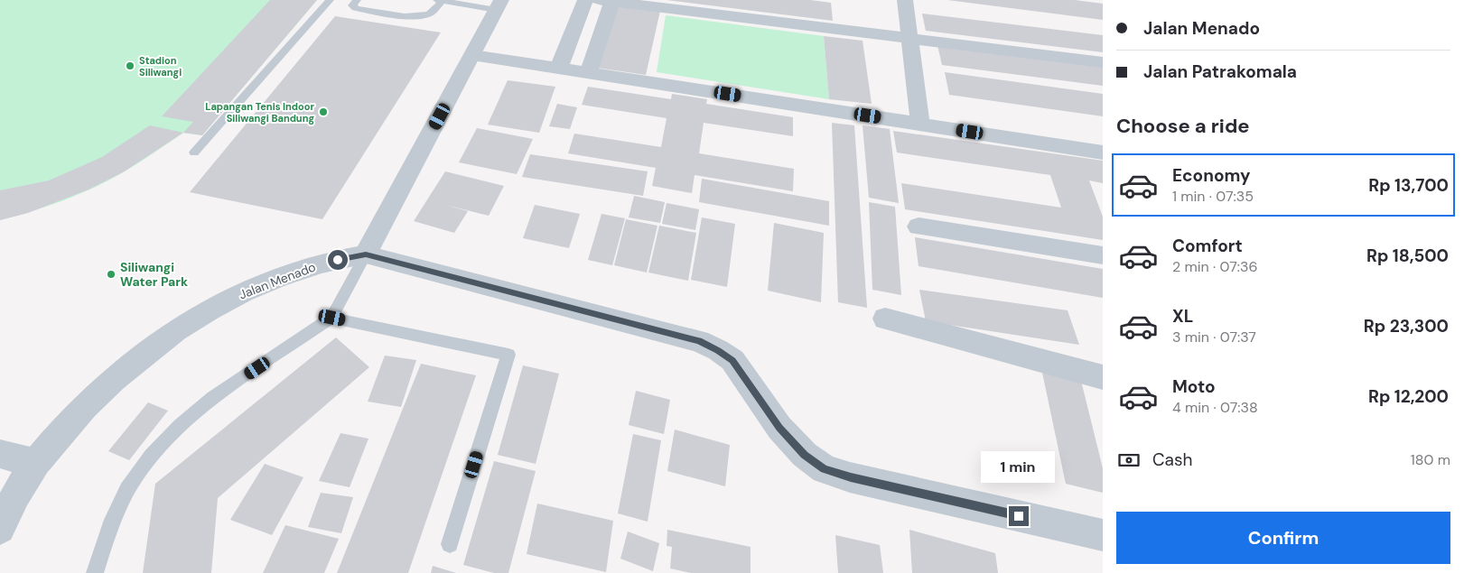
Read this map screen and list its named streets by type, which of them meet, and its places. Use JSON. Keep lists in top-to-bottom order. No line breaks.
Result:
{"streets":{"street":["Jalan Menado"]},"places":["Stadion Siliwangi","Lapangan Tenis Indoor Siliwangi Bandung","Siliwangi Water Park"],"page":{"banner":["Jalan Menado","Jalan Patrakomala"],"heading":"Choose a ride","list":[{"name":"Economy","note":"1 min · 07:35","value":"Rp 13,700"},{"name":"Comfort","note":"2 min · 07:36","value":"Rp 18,500"},{"name":"XL","note":"3 min · 07:37","value":"Rp 23,300"},{"name":"Moto","note":"4 min · 07:38","value":"Rp 12,200"}],"pay":["Cash","180 m"],"bubble":"1 min","buttons":"Confirm"}}
